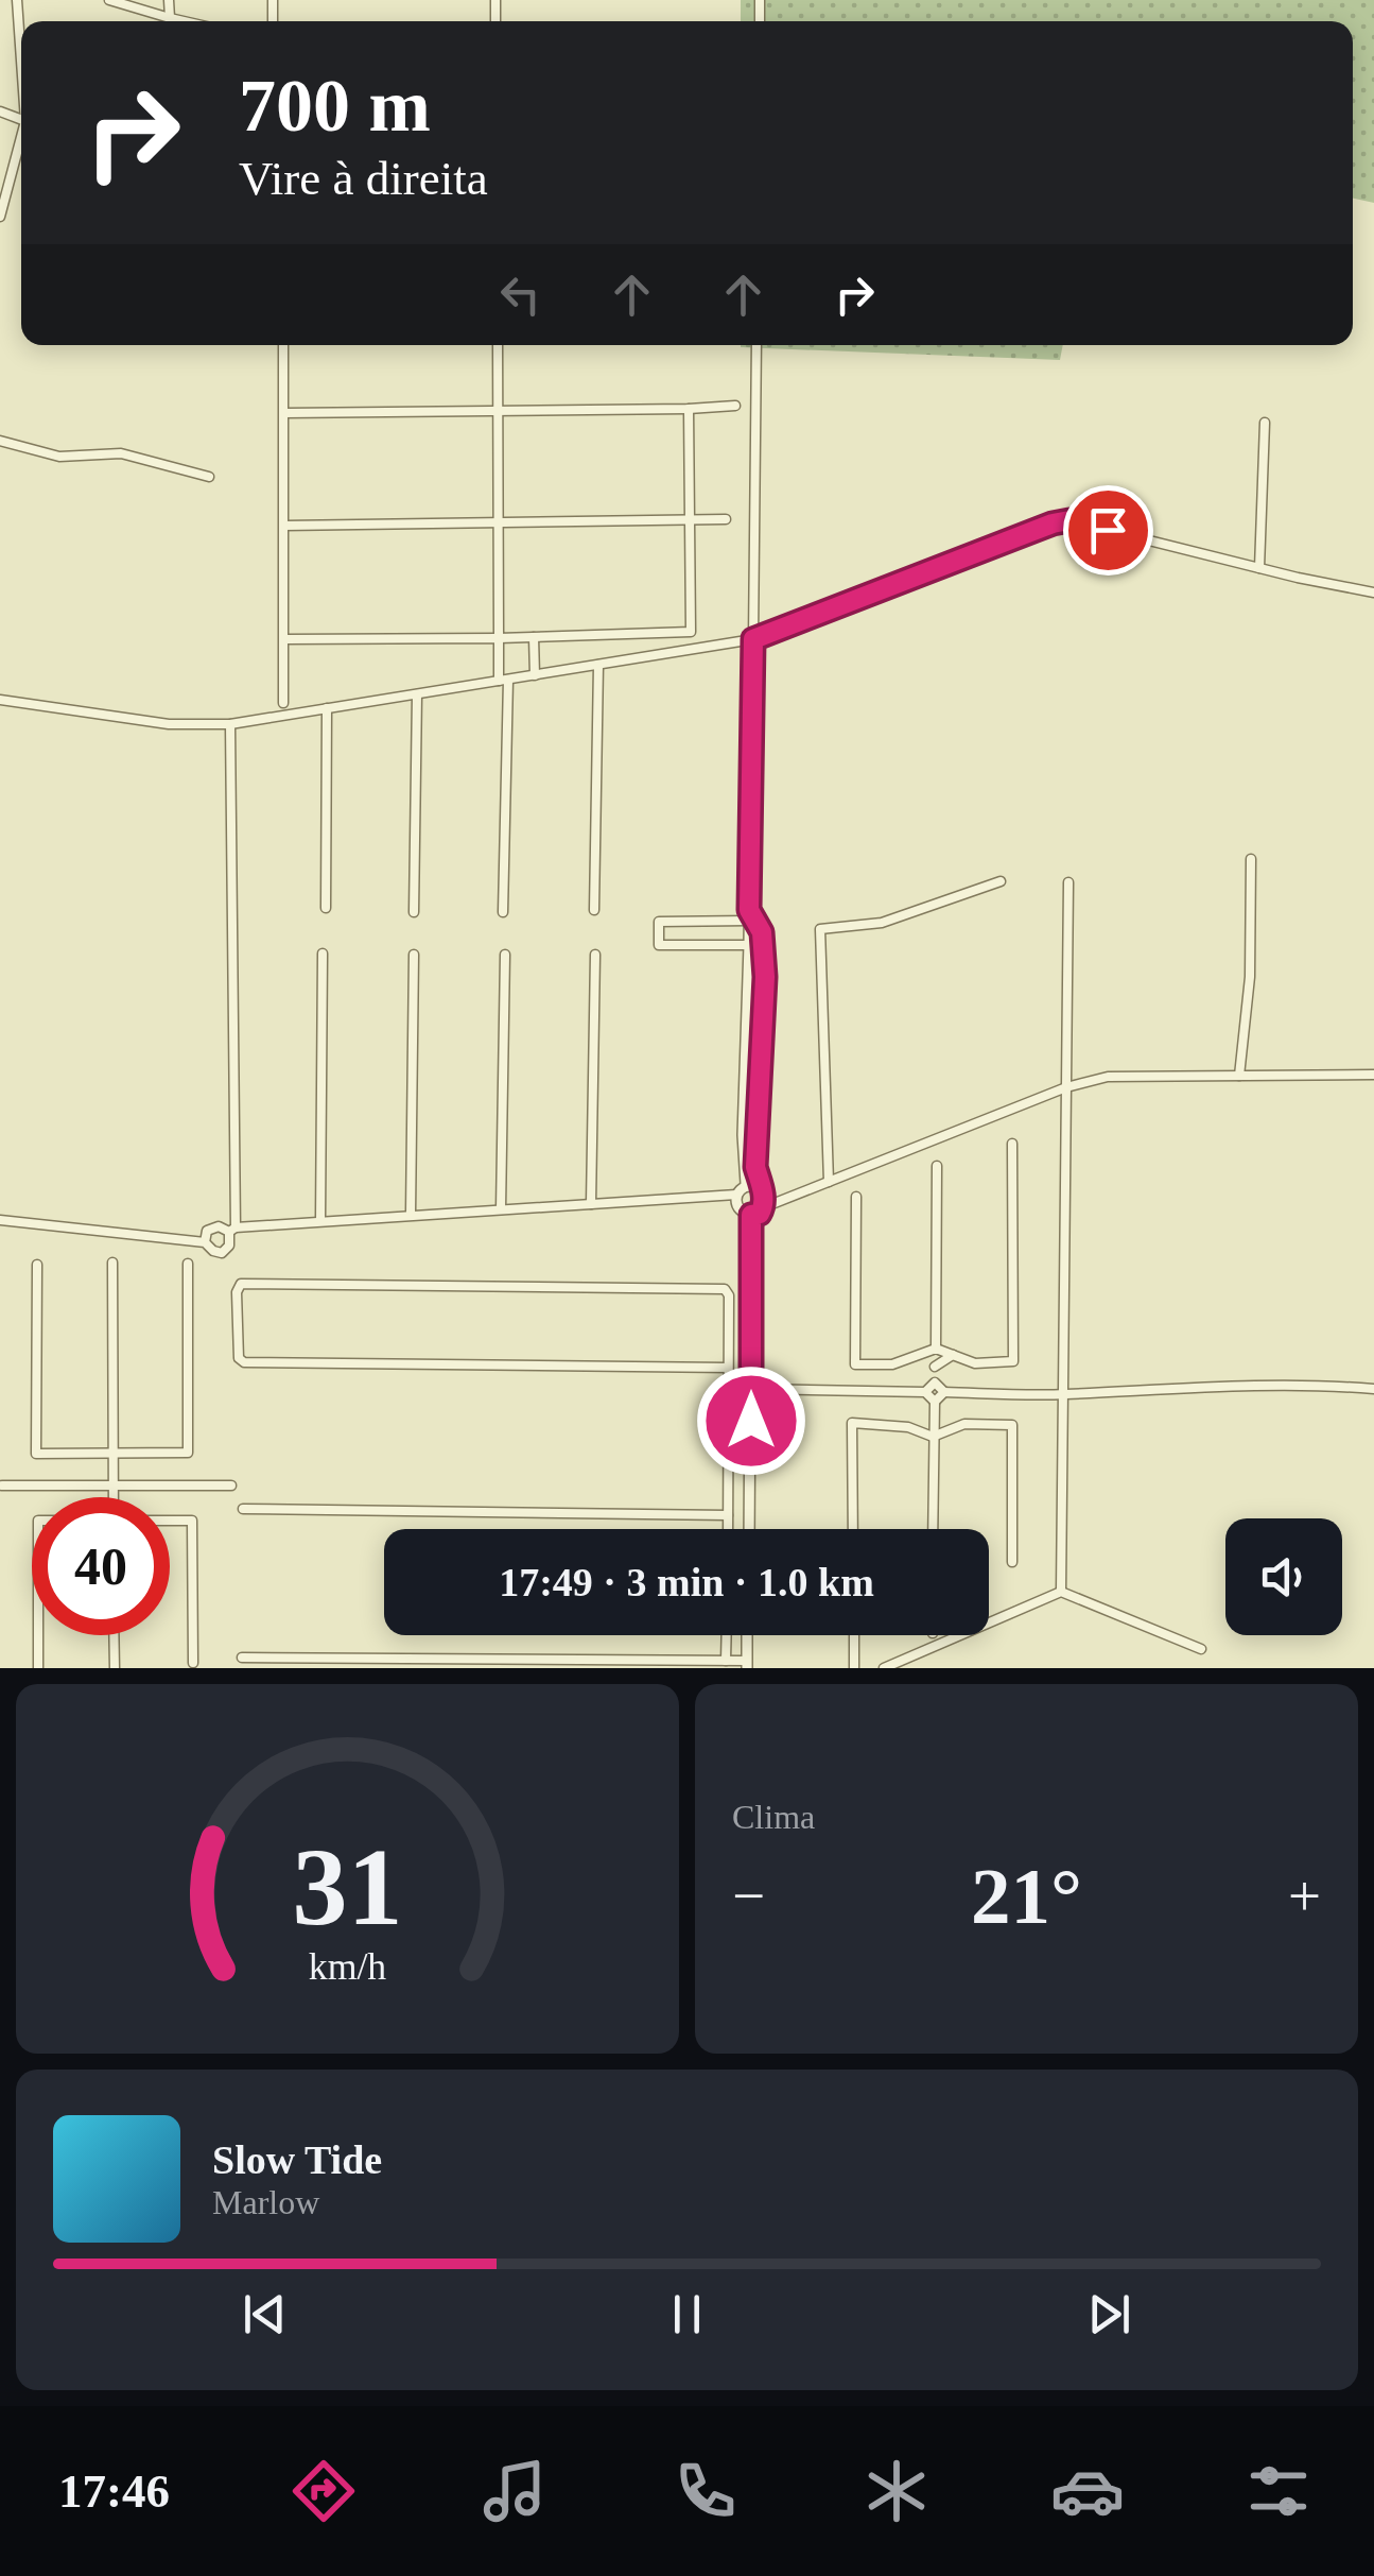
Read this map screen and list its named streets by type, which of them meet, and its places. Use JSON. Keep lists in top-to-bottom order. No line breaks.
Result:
{"page":{"turn":["700 m","Vire à direita"],"limit":"40","trip":"17:49 · 3 min · 1.0 km","tile":"Clima","heat":["−","21°","+"],"song":["Slow Tide","Marlow"],"tabs":"17:46","gauge":["31","km/h"]}}
